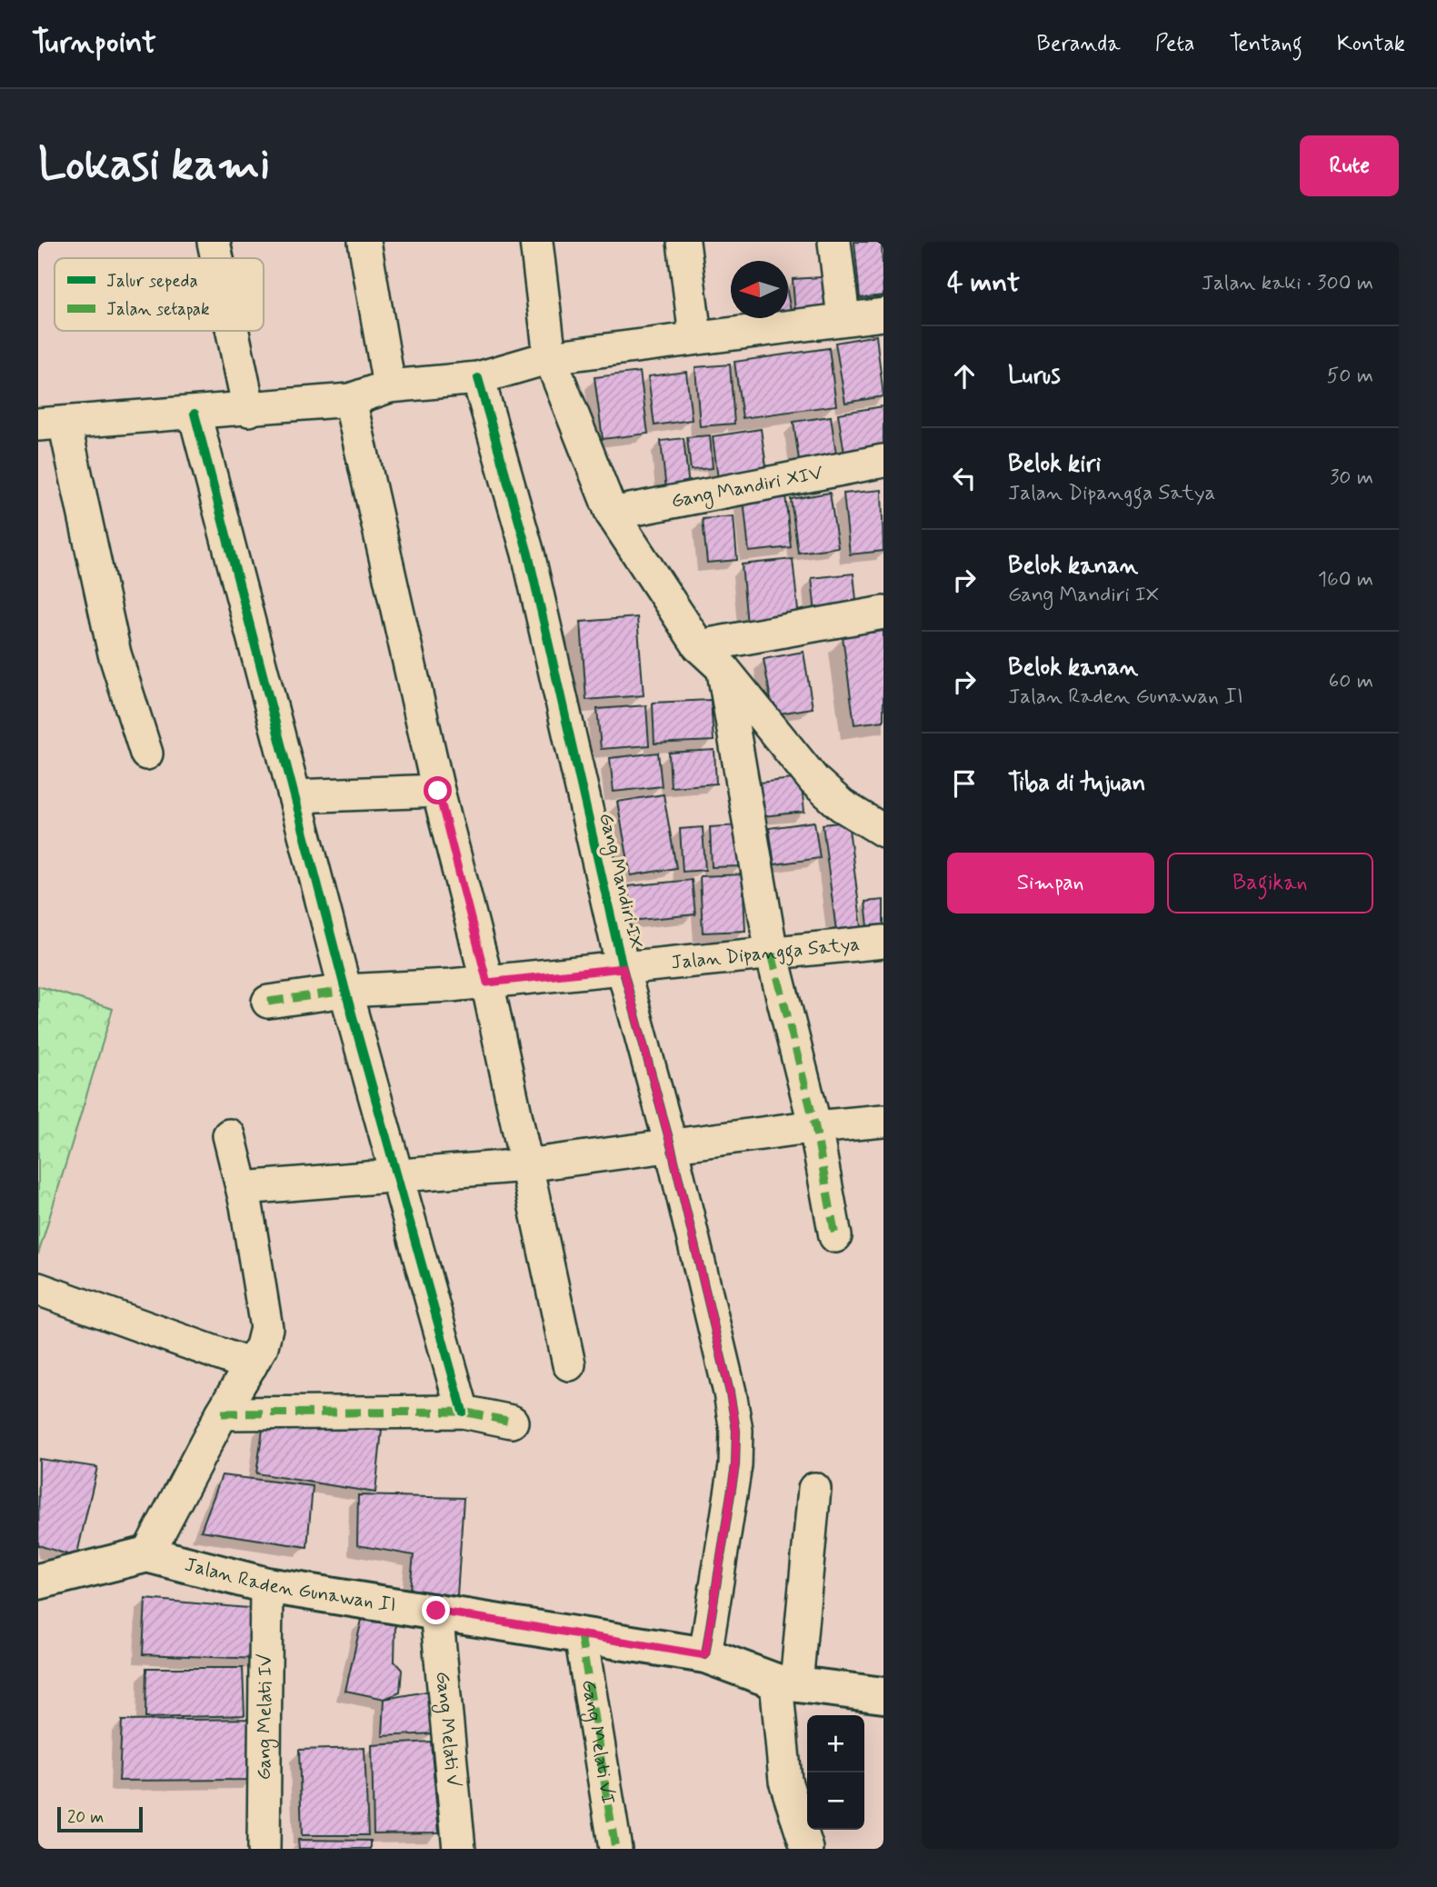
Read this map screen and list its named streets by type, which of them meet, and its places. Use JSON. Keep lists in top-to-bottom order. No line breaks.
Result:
{"streets":{"street":["Gang Mandiri XIV","Gang Mandiri IX","Jalan Dipangga Satya","Jalan Raden Gunawan II","Gang Melati IV","Gang Melati V","Gang Melati VI"]},"crossings":[["Gang Mandiri IX","Jalan Dipangga Satya"],["Gang Mandiri IX","Jalan Raden Gunawan II"],["Jalan Raden Gunawan II","Gang Melati IV"],["Jalan Raden Gunawan II","Gang Melati V"],["Jalan Raden Gunawan II","Gang Melati VI"]],"legend":["Jalur sepeda","Jalan setapak"],"scale_bar":"20 m","north":"left","page":{"header":"Turnpoint","nav":["Beranda","Peta","Tentang","Kontak"],"buttons":["Rute",["Simpan","Bagikan"]],"title":"Lokasi kami","heading":["4 mnt","Jalan kaki · 300 m"],"list":[["Lurus","50 m"],["Belok kiri","Jalan Dipangga Satya","30 m"],["Belok kanan","Gang Mandiri IX","160 m"],["Belok kanan","Jalan Raden Gunawan II","60 m"],"Tiba di tujuan"],"map_buttons":["+","−"],"scale":"20 m"}}
